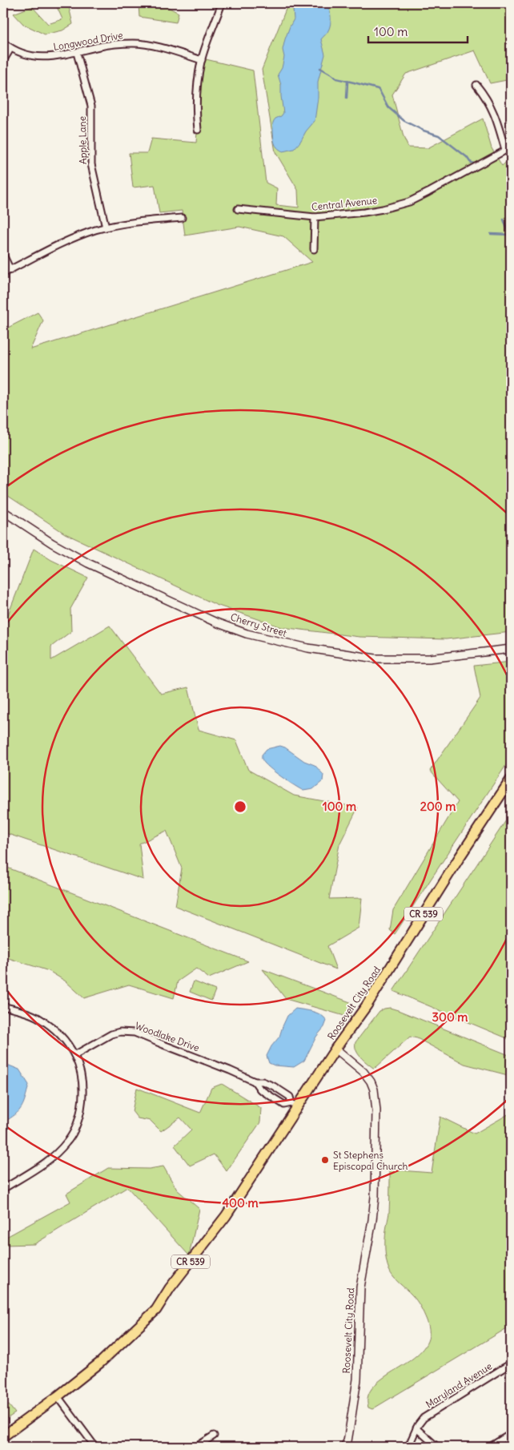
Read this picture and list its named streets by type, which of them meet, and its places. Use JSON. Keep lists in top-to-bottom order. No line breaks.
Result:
{"streets":{"main road":["CR 539","Roosevelt City Road"],"street":["Longwood Drive","Apple Lane","Central Avenue","Cherry Street","Woodlake Drive","Maryland Avenue"]},"crossings":[["Longwood Drive","Apple Lane"],["CR 539","Roosevelt City Road"],["CR 539","Woodlake Drive"]],"places":["St Stephens Episcopal Church"],"scale_bar":"100 m","rings":["100 m","200 m","300 m","400 m"]}
